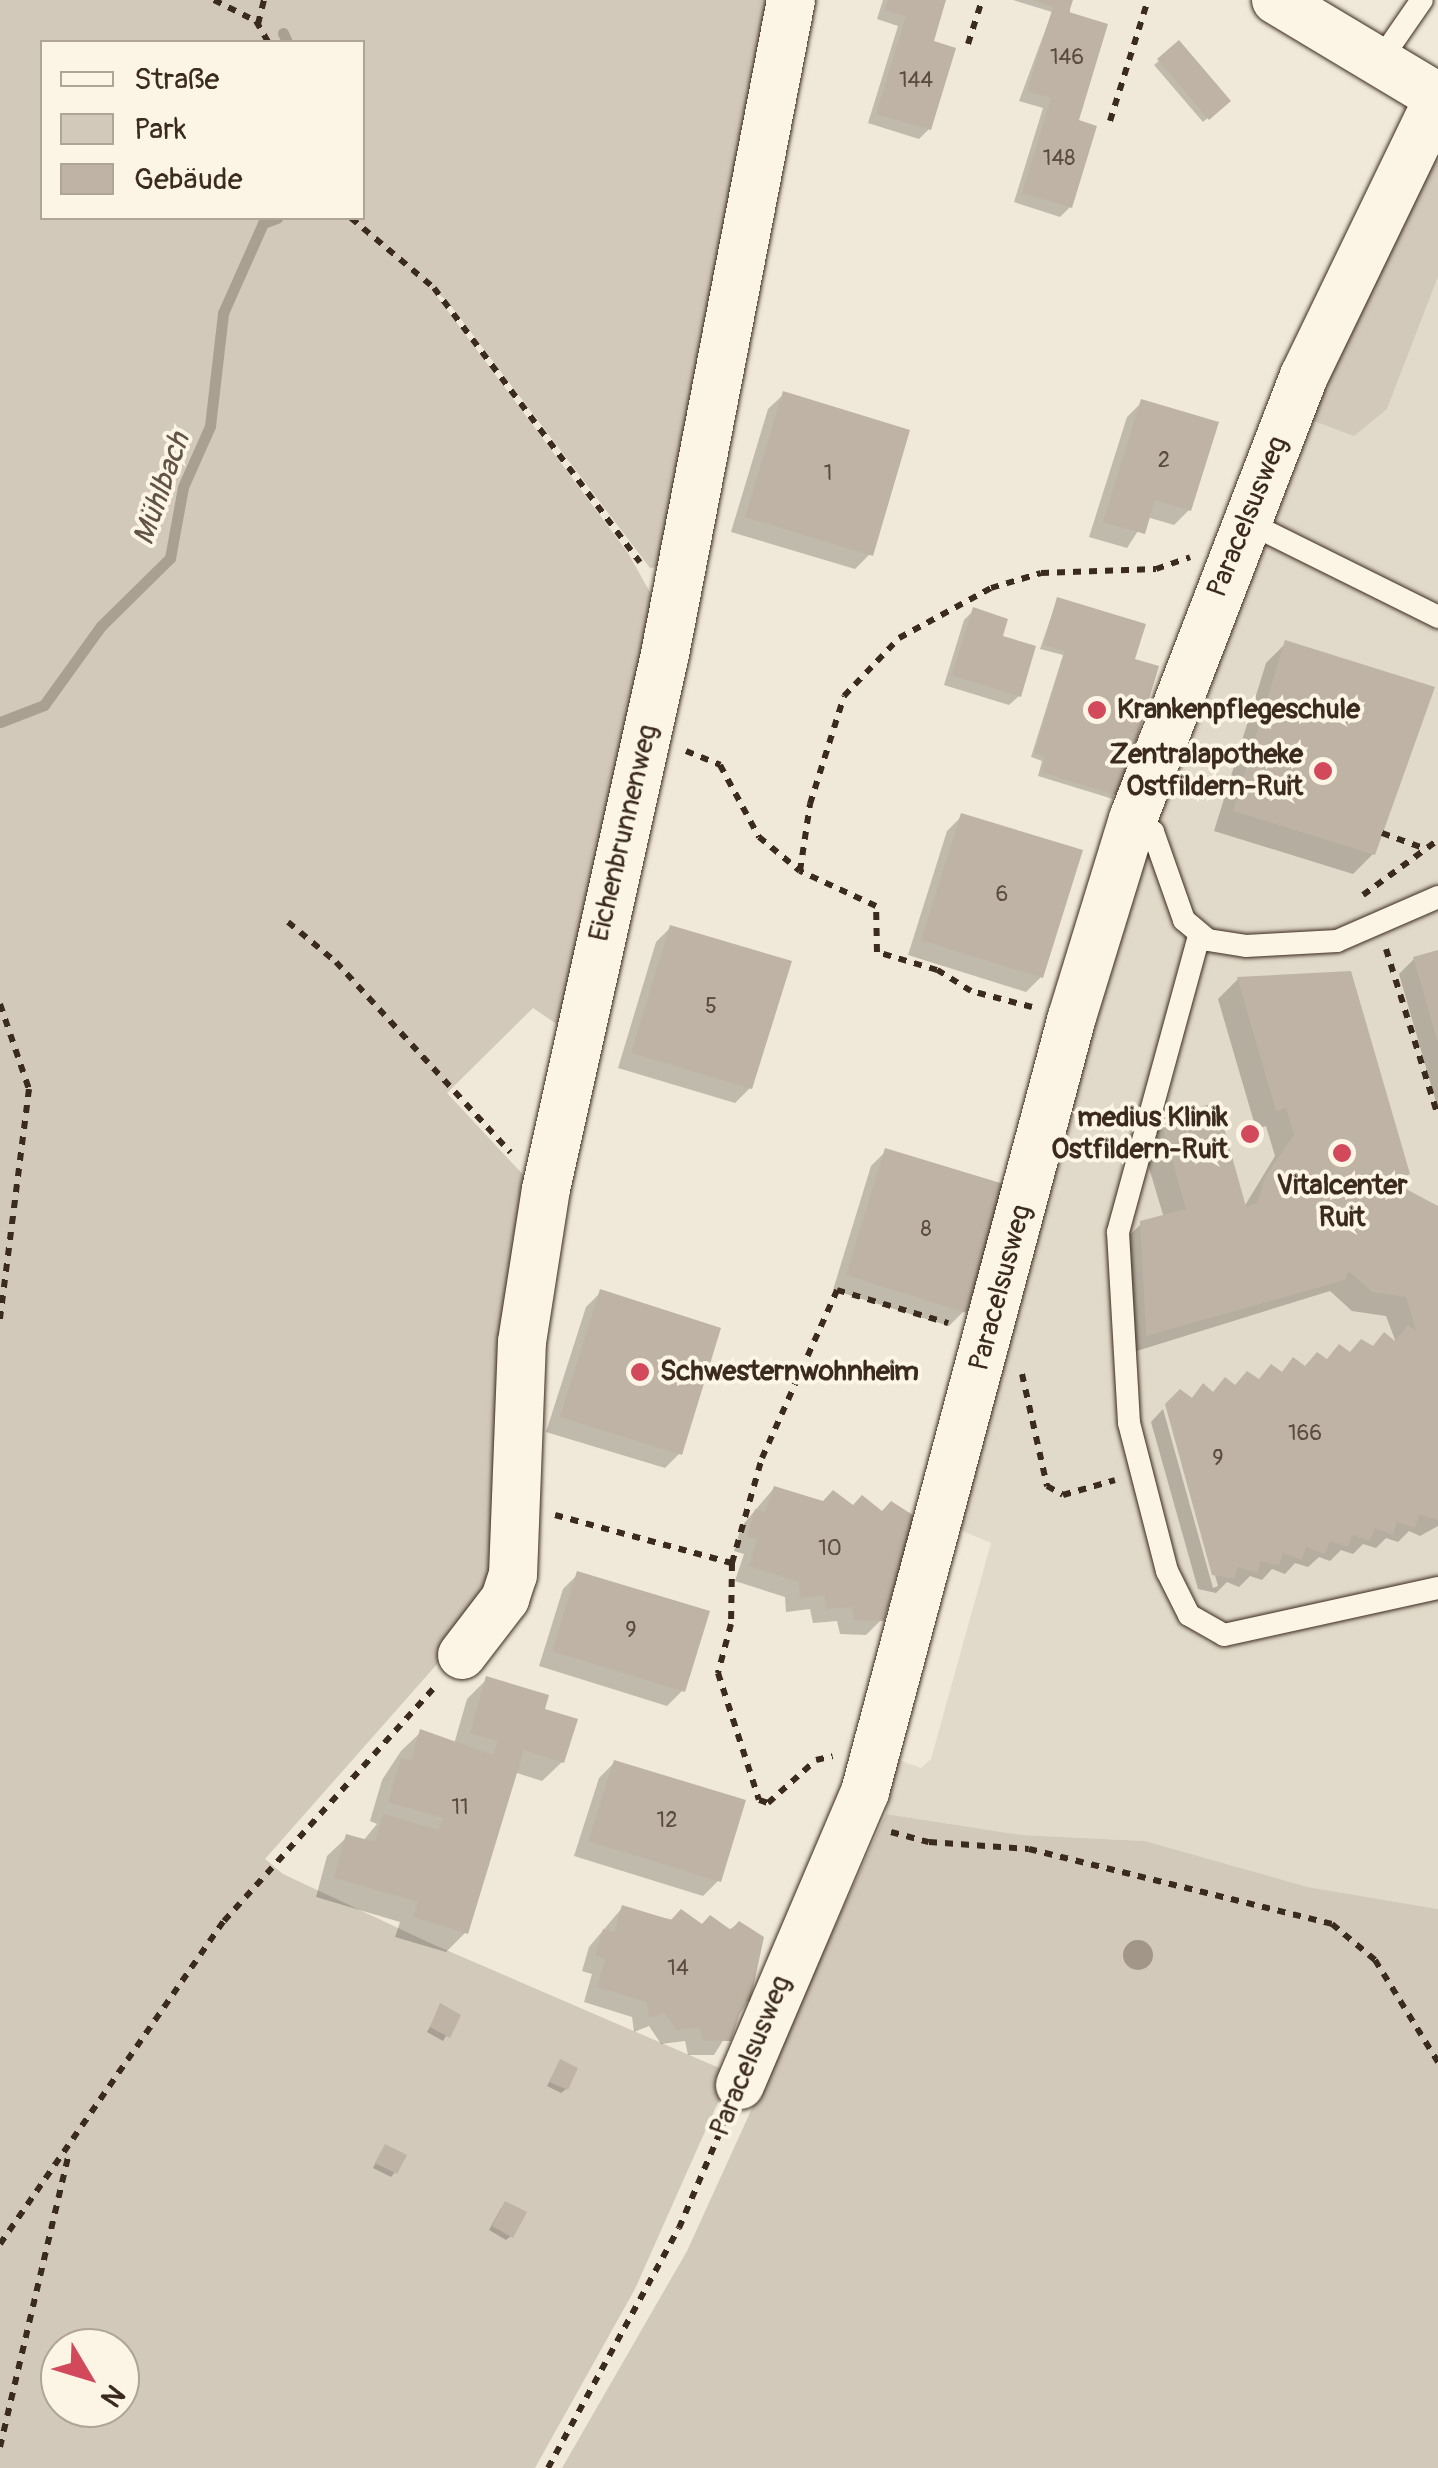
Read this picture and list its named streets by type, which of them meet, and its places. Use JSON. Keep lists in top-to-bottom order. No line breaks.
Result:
{"streets":{"street":["Paracelsusweg","Eichenbrunnenweg"]},"water":["Mühlbach"],"places":["Krankenpflegeschule","Zentralapotheke Ostfildern-Ruit","medius Klinik Ostfildern-Ruit","Vitalcenter Ruit","Schwesternwohnheim"],"house_numbers":["146","144","148","2","1","6","5","8","166","9","10","9","11","12","14"],"legend":["Straße","Park","Gebäude"],"north":"bottom right"}
